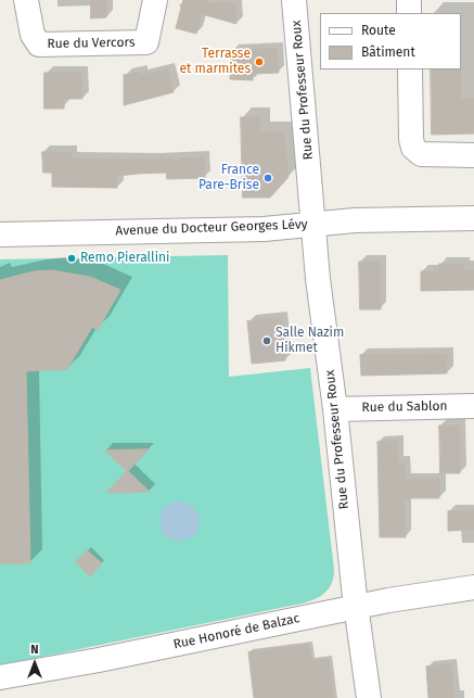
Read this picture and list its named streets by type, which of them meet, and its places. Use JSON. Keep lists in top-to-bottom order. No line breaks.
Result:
{"streets":{"street":["Rue du Vercors","Rue du Professeur Roux","Avenue du Docteur Georges Lévy","Rue du Sablon","Rue Honoré de Balzac"]},"crossings":[["Rue du Professeur Roux","Avenue du Docteur Georges Lévy"],["Rue du Professeur Roux","Rue du Sablon"],["Rue du Professeur Roux","Rue Honoré de Balzac"]],"places":["Terrasse et marmites","France Pare-Brise","Remo Pierallini","Salle Nazim Hikmet"],"legend":["Route","Bâtiment"],"north":"top"}
